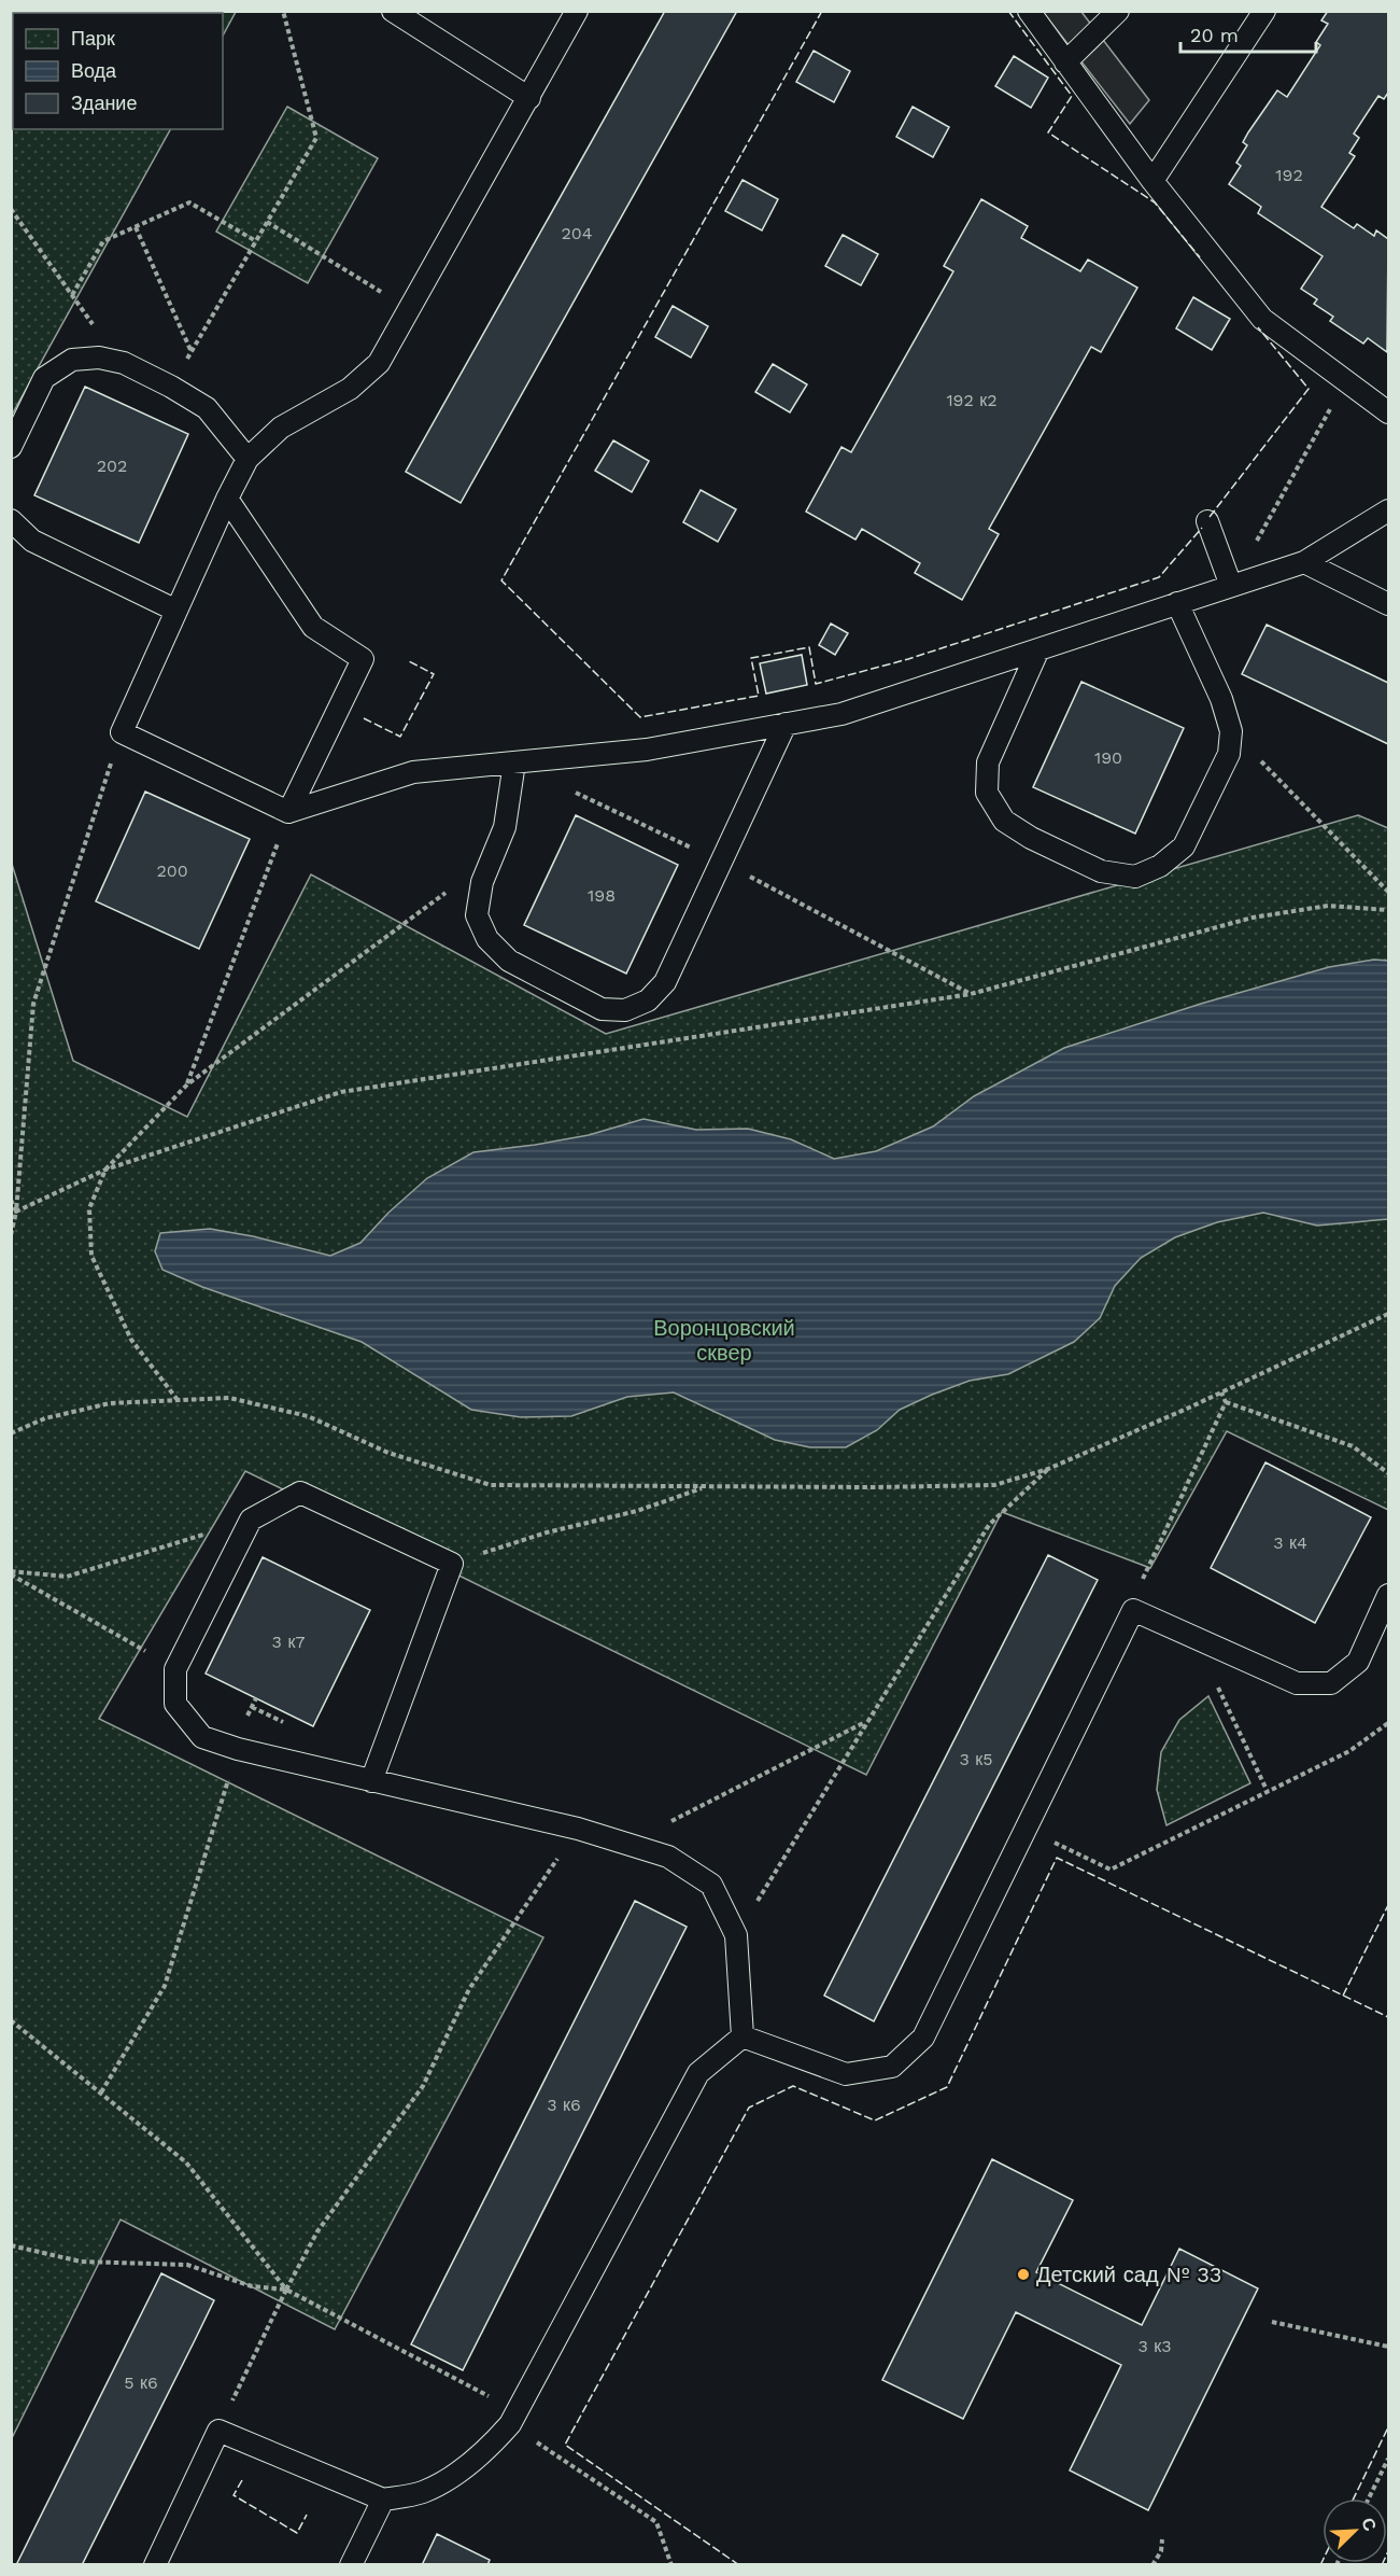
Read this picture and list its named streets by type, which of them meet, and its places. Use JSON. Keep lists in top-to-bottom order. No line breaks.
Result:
{"parks":["Воронцовский сквер"],"places":["Детский сад № 33"],"house_numbers":["192","204","192 к2","202","190","200","198","3 к4","3 к7","3 к5","3 к6","3 к3","5 к6"],"legend":["Парк","Вода","Здание"],"scale_bar":"20 m","north":"top right"}
